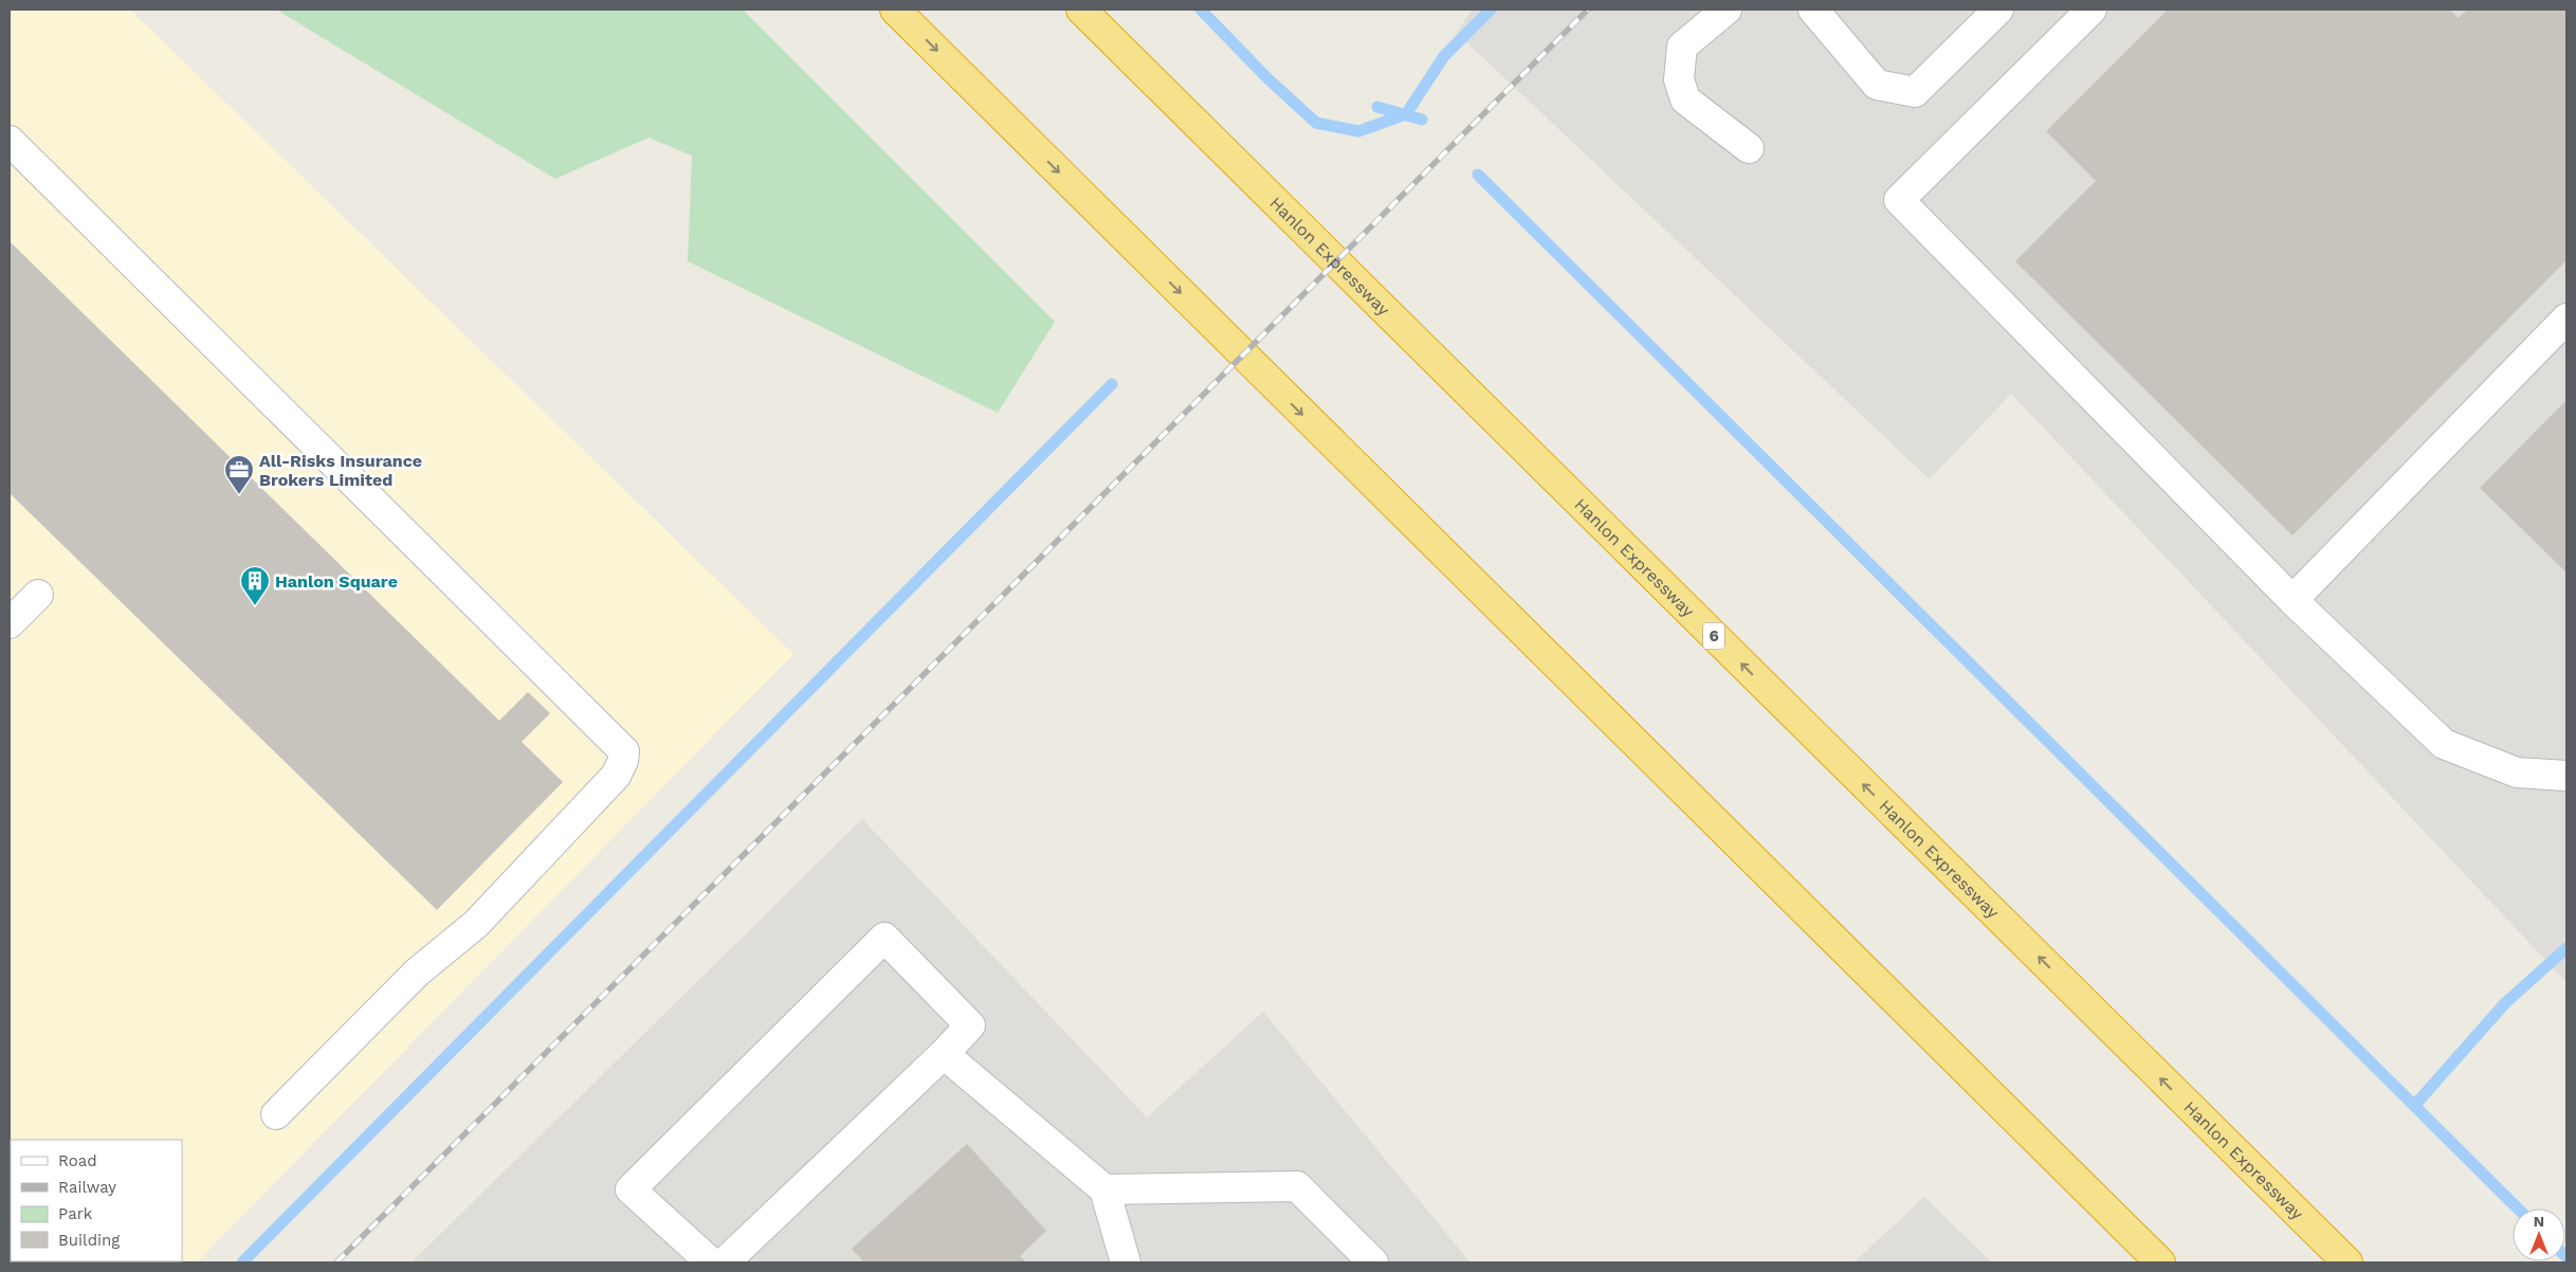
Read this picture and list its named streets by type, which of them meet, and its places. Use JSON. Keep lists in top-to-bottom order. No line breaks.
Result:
{"streets":{"highway":["Hanlon Expressway","6"]},"places":{"office":["All-Risks Insurance Brokers Limited"],"building":["Hanlon Square"]},"legend":["Road","Railway","Park","Building"],"north":"top"}
